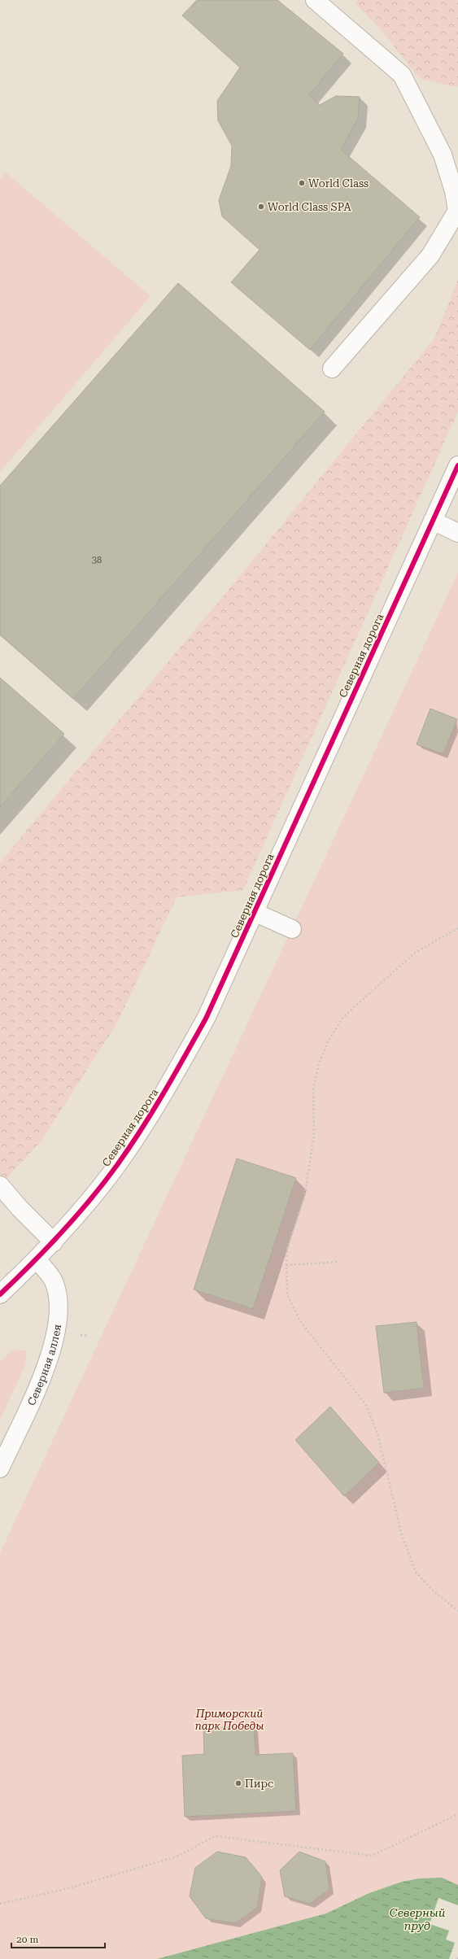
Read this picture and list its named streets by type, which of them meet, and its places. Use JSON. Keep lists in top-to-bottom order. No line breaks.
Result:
{"streets":{"street":["Северная дорога","Северная аллея"]},"crossings":[["Северная дорога","Северная аллея"]],"water":["Северный пруд"],"parks":["Приморский парк Победы"],"places":["World Class","World Class SPA","Пирс"],"house_numbers":["38"],"scale_bar":"20 m"}
